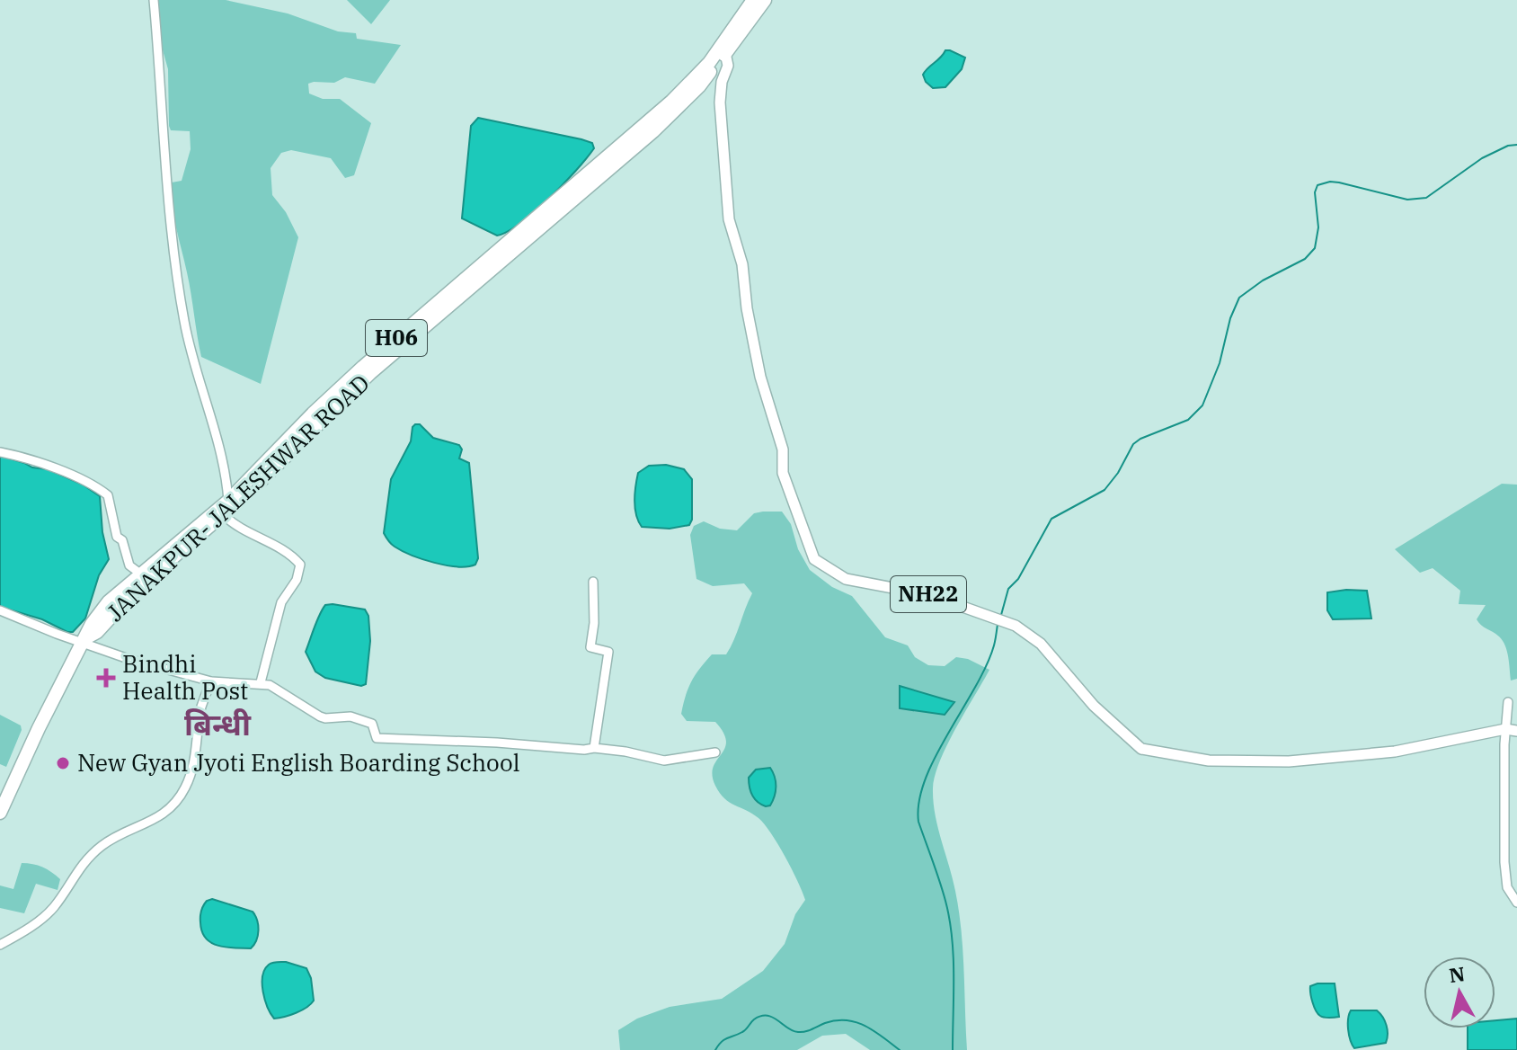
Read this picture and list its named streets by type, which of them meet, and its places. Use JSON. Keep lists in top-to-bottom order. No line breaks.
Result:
{"streets":{"highway":["H06","JANAKPUR- JALESHWAR ROAD","NH22"]},"crossings":[["JANAKPUR- JALESHWAR ROAD","NH22"]],"districts":["बिन्धी"],"places":{"health":["Bindhi Health Post"],"other":["New Gyan Jyoti English Boarding School"]},"north":"top"}
